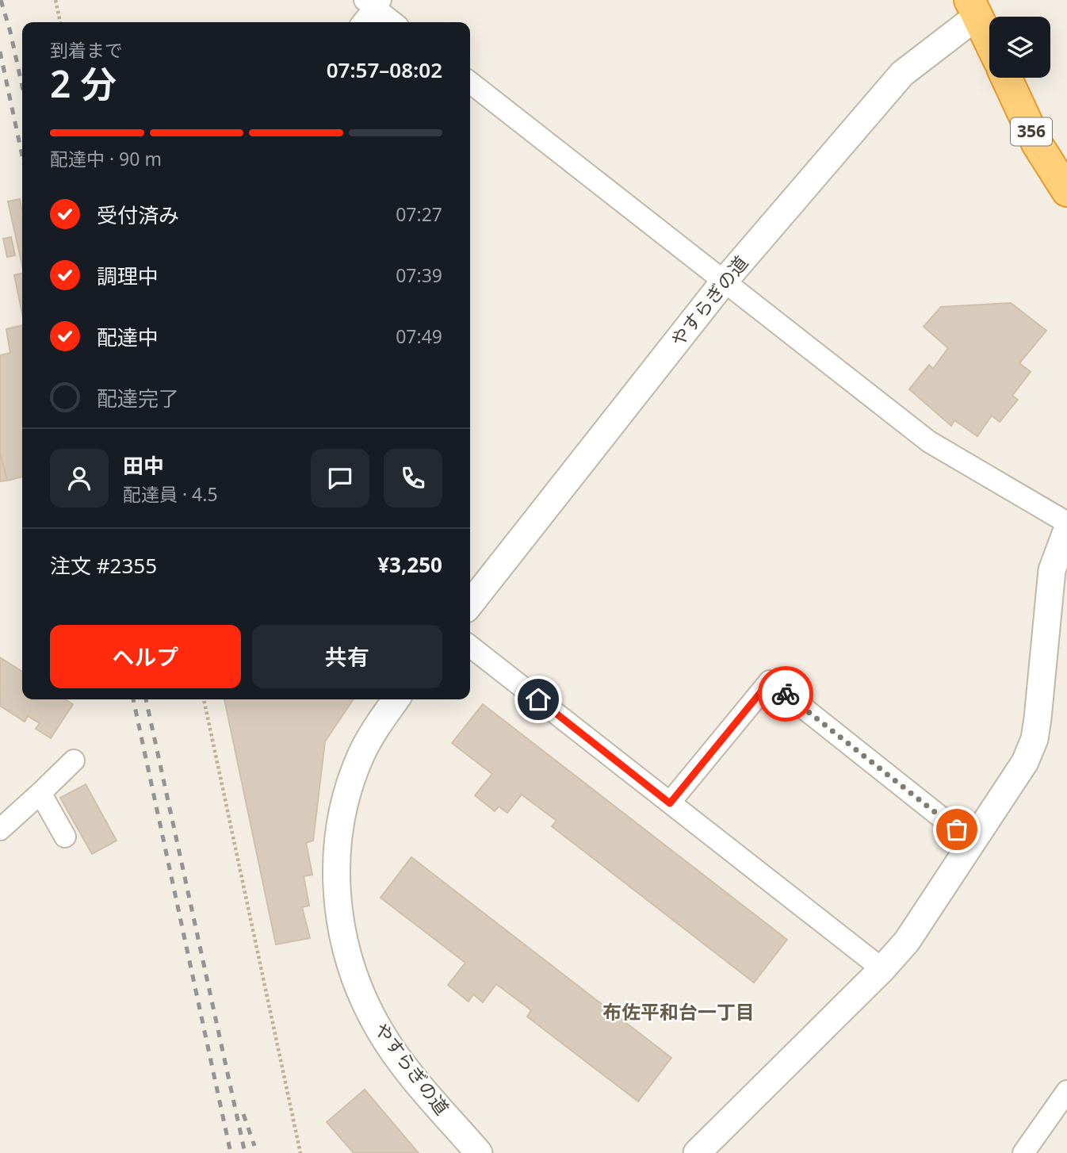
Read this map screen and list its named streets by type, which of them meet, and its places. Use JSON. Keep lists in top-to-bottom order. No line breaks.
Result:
{"streets":{"highway":["356"],"street":["やすらぎの道"]},"districts":["布佐平和台一丁目"],"page":{"heading":["2 分","到着まで","07:57–08:02"],"panel":["田中","配達員 · 4.5","注文 #2355","¥3,250"],"bar":"配達中 · 90 m","list":[["受付済み","07:27"],["調理中","07:39"],["配達中","07:49"],"配達完了"],"buttons":["ヘルプ","共有"]}}
